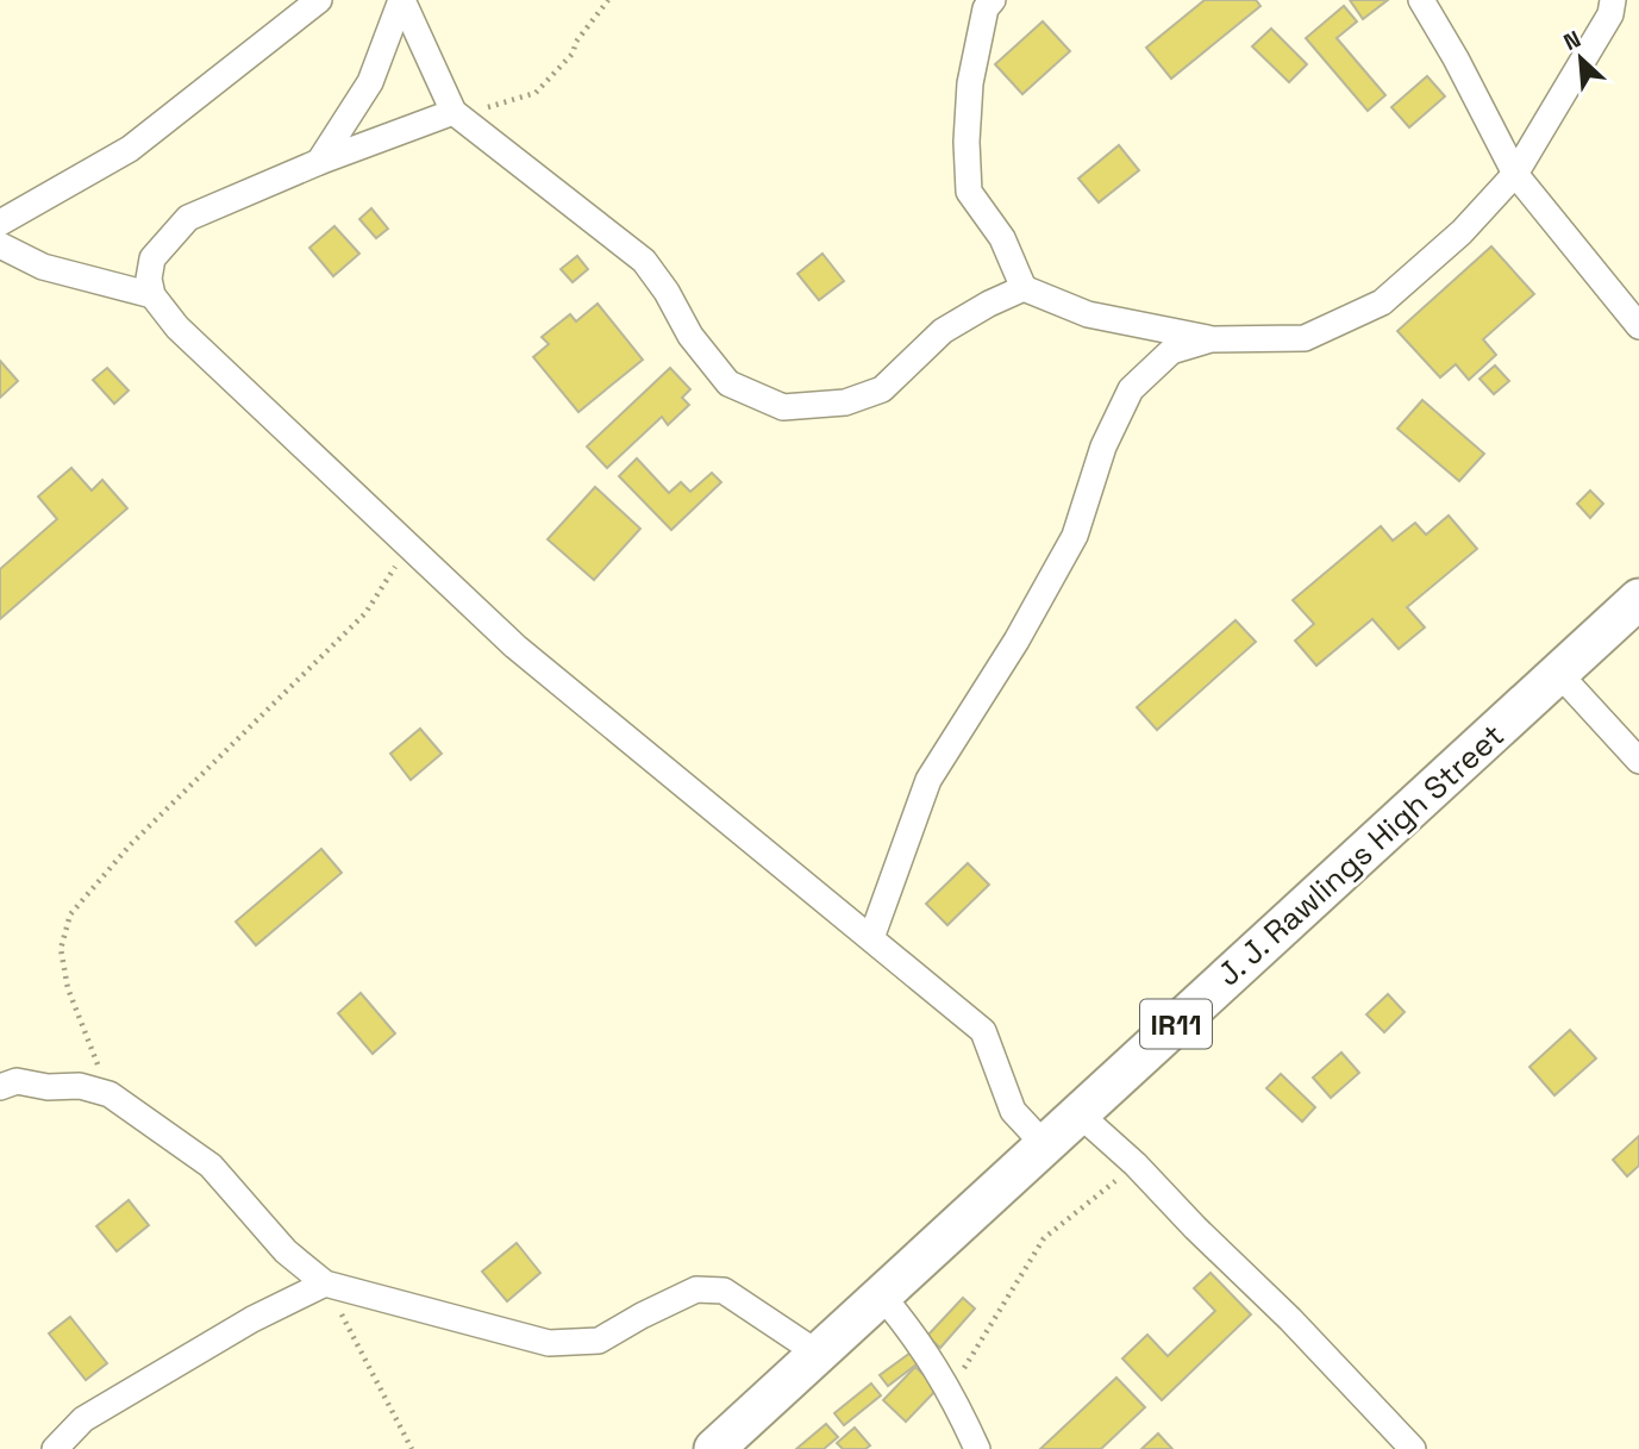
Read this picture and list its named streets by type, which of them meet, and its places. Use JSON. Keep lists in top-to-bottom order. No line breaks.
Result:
{"streets":{"main road":["J. J. Rawlings High Street","IR11"]},"north":"top left"}
